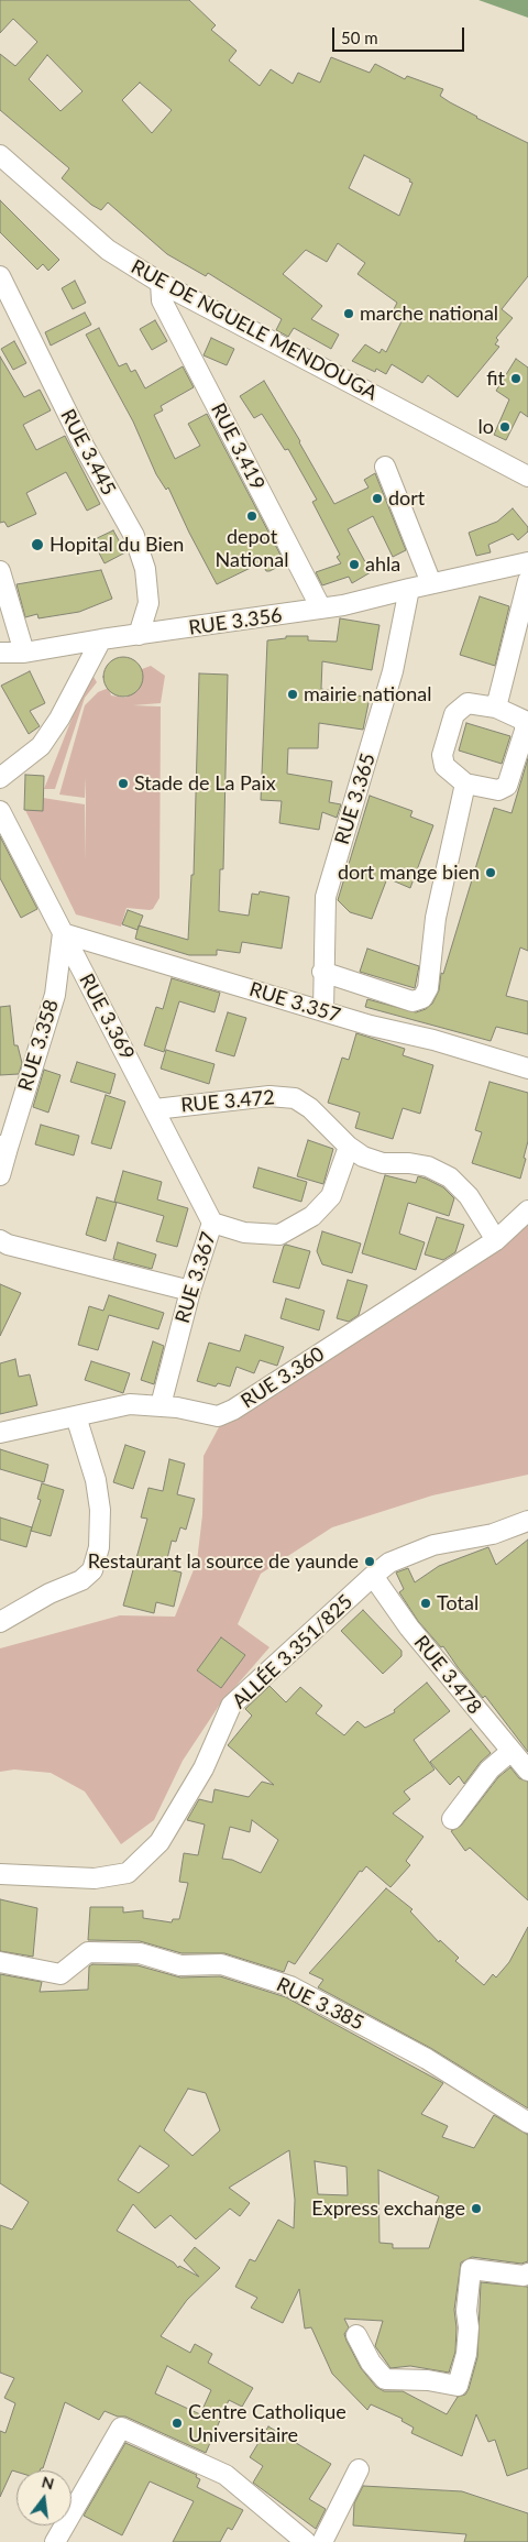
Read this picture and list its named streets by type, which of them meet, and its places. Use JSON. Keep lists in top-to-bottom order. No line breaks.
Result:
{"streets":{"street":["RUE DE NGUELE MENDOUGA","RUE 3.419","RUE 3.445","RUE 3.356","RUE 3.365","RUE 3.357","RUE 3.369","RUE 3.358","RUE 3.472","RUE 3.367","RUE 3.360","ALLÉE 3.351/825","RUE 3.478","RUE 3.385"]},"crossings":[["RUE DE NGUELE MENDOUGA","RUE 3.419"],["RUE 3.419","RUE 3.356"],["RUE 3.445","RUE 3.356"],["RUE 3.356","RUE 3.365"],["RUE 3.365","RUE 3.357"],["RUE 3.357","RUE 3.369"],["RUE 3.357","RUE 3.358"],["RUE 3.369","RUE 3.358"],["RUE 3.369","RUE 3.472"],["RUE 3.369","RUE 3.367"],["RUE 3.472","RUE 3.367"],["RUE 3.367","RUE 3.360"],["ALLÉE 3.351/825","RUE 3.478"]],"places":["marche national","fit","lo","dort","depot National","Hopital du Bien","ahla","mairie national","Stade de La Paix","dort mange bien","Restaurant la source de yaunde","Total","Express exchange","Centre Catholique Universitaire"],"scale_bar":"50 m","north":"top"}
